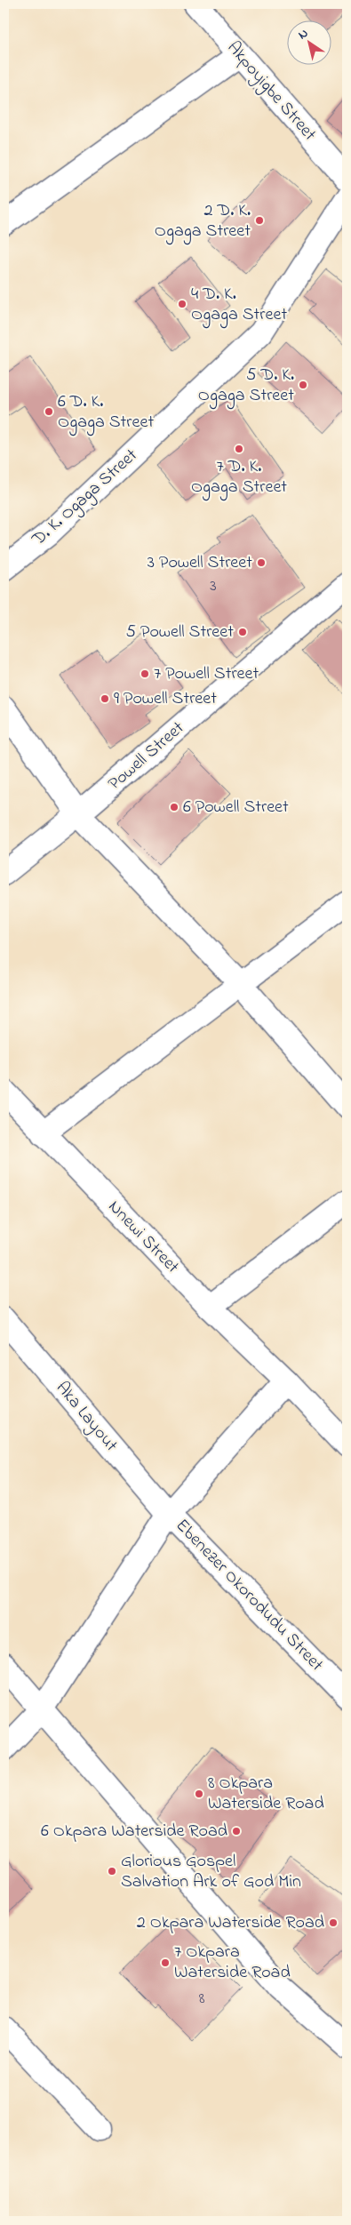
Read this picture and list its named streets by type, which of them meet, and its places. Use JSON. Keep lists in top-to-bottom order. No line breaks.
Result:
{"streets":{"street":["Akpoyigbe Street","D. K. Ogaga Street","Powell Street","Nnewi Street","Aka Layout","Ebenezer Okorodudu Street"]},"crossings":[["Aka Layout","Ebenezer Okorodudu Street"]],"places":["2 D. K. Ogaga Street","4 D. K. Ogaga Street","5 D. K. Ogaga Street","6 D. K. Ogaga Street","7 D. K. Ogaga Street","3 Powell Street","5 Powell Street","7 Powell Street","9 Powell Street","6 Powell Street","8 Okpara Waterside Road","6 Okpara Waterside Road","Glorious Gospel Salvation Ark of God Min","2 Okpara Waterside Road","7 Okpara Waterside Road"],"house_numbers":["3","8"],"north":"top left"}
